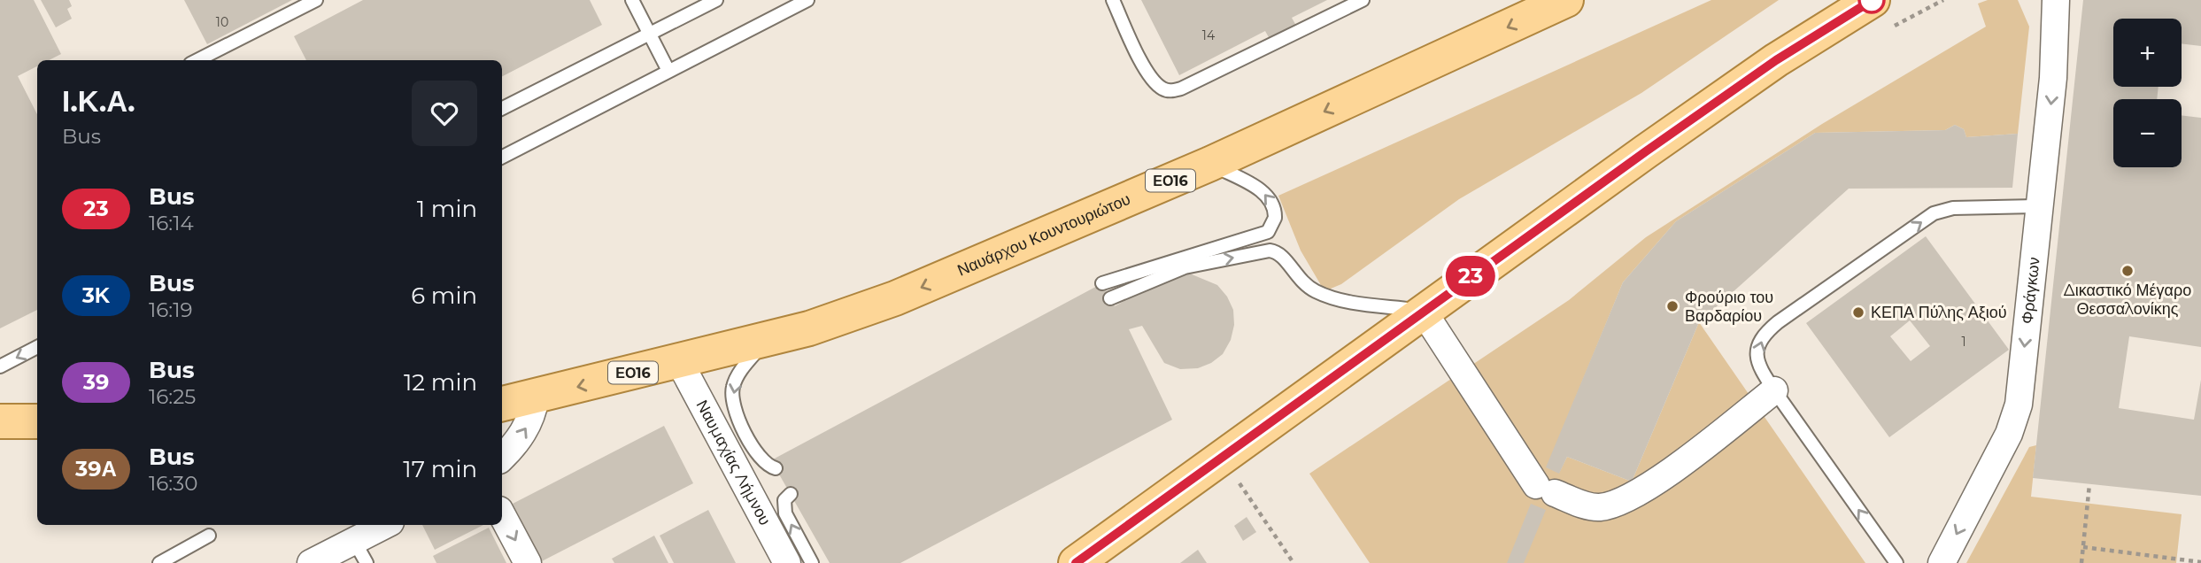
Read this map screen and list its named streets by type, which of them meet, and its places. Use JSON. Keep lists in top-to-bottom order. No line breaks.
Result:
{"streets":{"main road":["ΕΟ16","Ναυάρχου Κουντουριώτου"],"street":["Φράγκων","Ναυμαχίας Λήμνου"]},"crossings":[["Ναυάρχου Κουντουριώτου","Ναυμαχίας Λήμνου"]],"one_way":["Φράγκων"],"places":["Δικαστικό Μέγαρο Θεσσαλονίκης","Φρούριο του Βαρδαρίου","ΚΕΠΑ Πύλης Αξιού"],"lines":["bus line 23"],"house_numbers":["10","14","1"],"page":{"on_map":"23","map_buttons":["+","−"],"heading":["Ι.Κ.Α.","Bus"],"list":[{"mark":"23","name":"Bus","note":"16:14","value":"1 min"},{"mark":"3Κ","name":"Bus","note":"16:19","value":"6 min"},{"mark":"39","name":"Bus","note":"16:25","value":"12 min"},{"mark":"39Α","name":"Bus","note":"16:30","value":"17 min"}]}}
